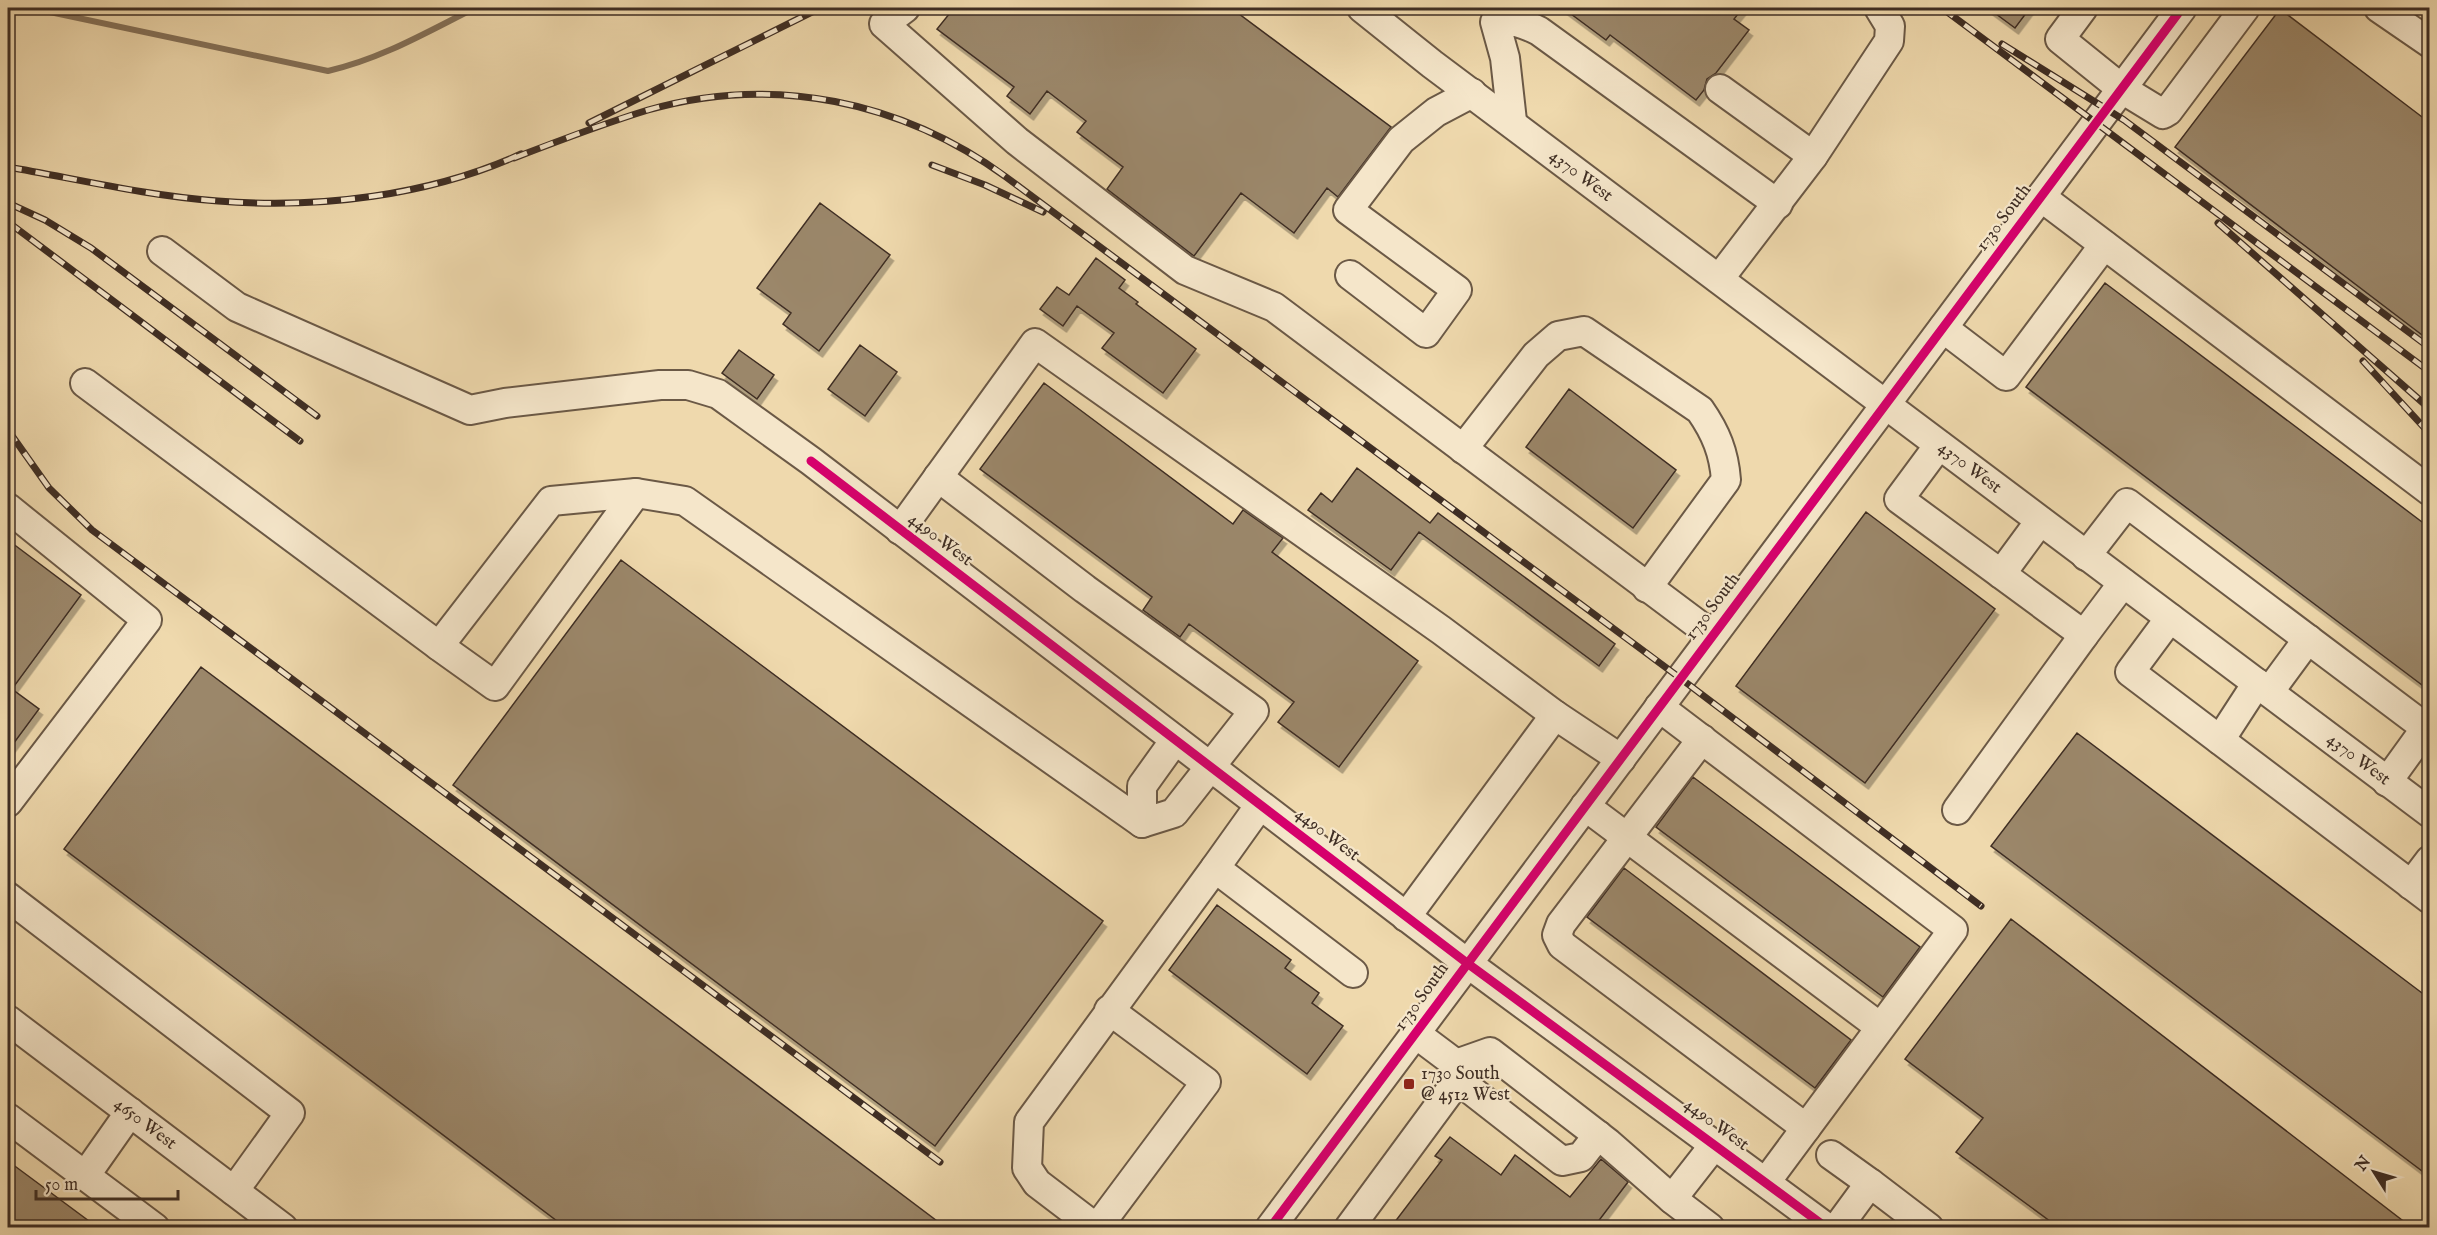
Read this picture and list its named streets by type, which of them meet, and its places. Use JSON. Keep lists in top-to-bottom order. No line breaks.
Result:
{"streets":{"street":["4370 West","1730 South","4490 West","4650 West"]},"crossings":[["4370 West","1730 South"],["1730 South","4490 West"]],"places":{"transit":["1730 South @ 4512 West"]},"scale_bar":"50 m","north":"top left"}
